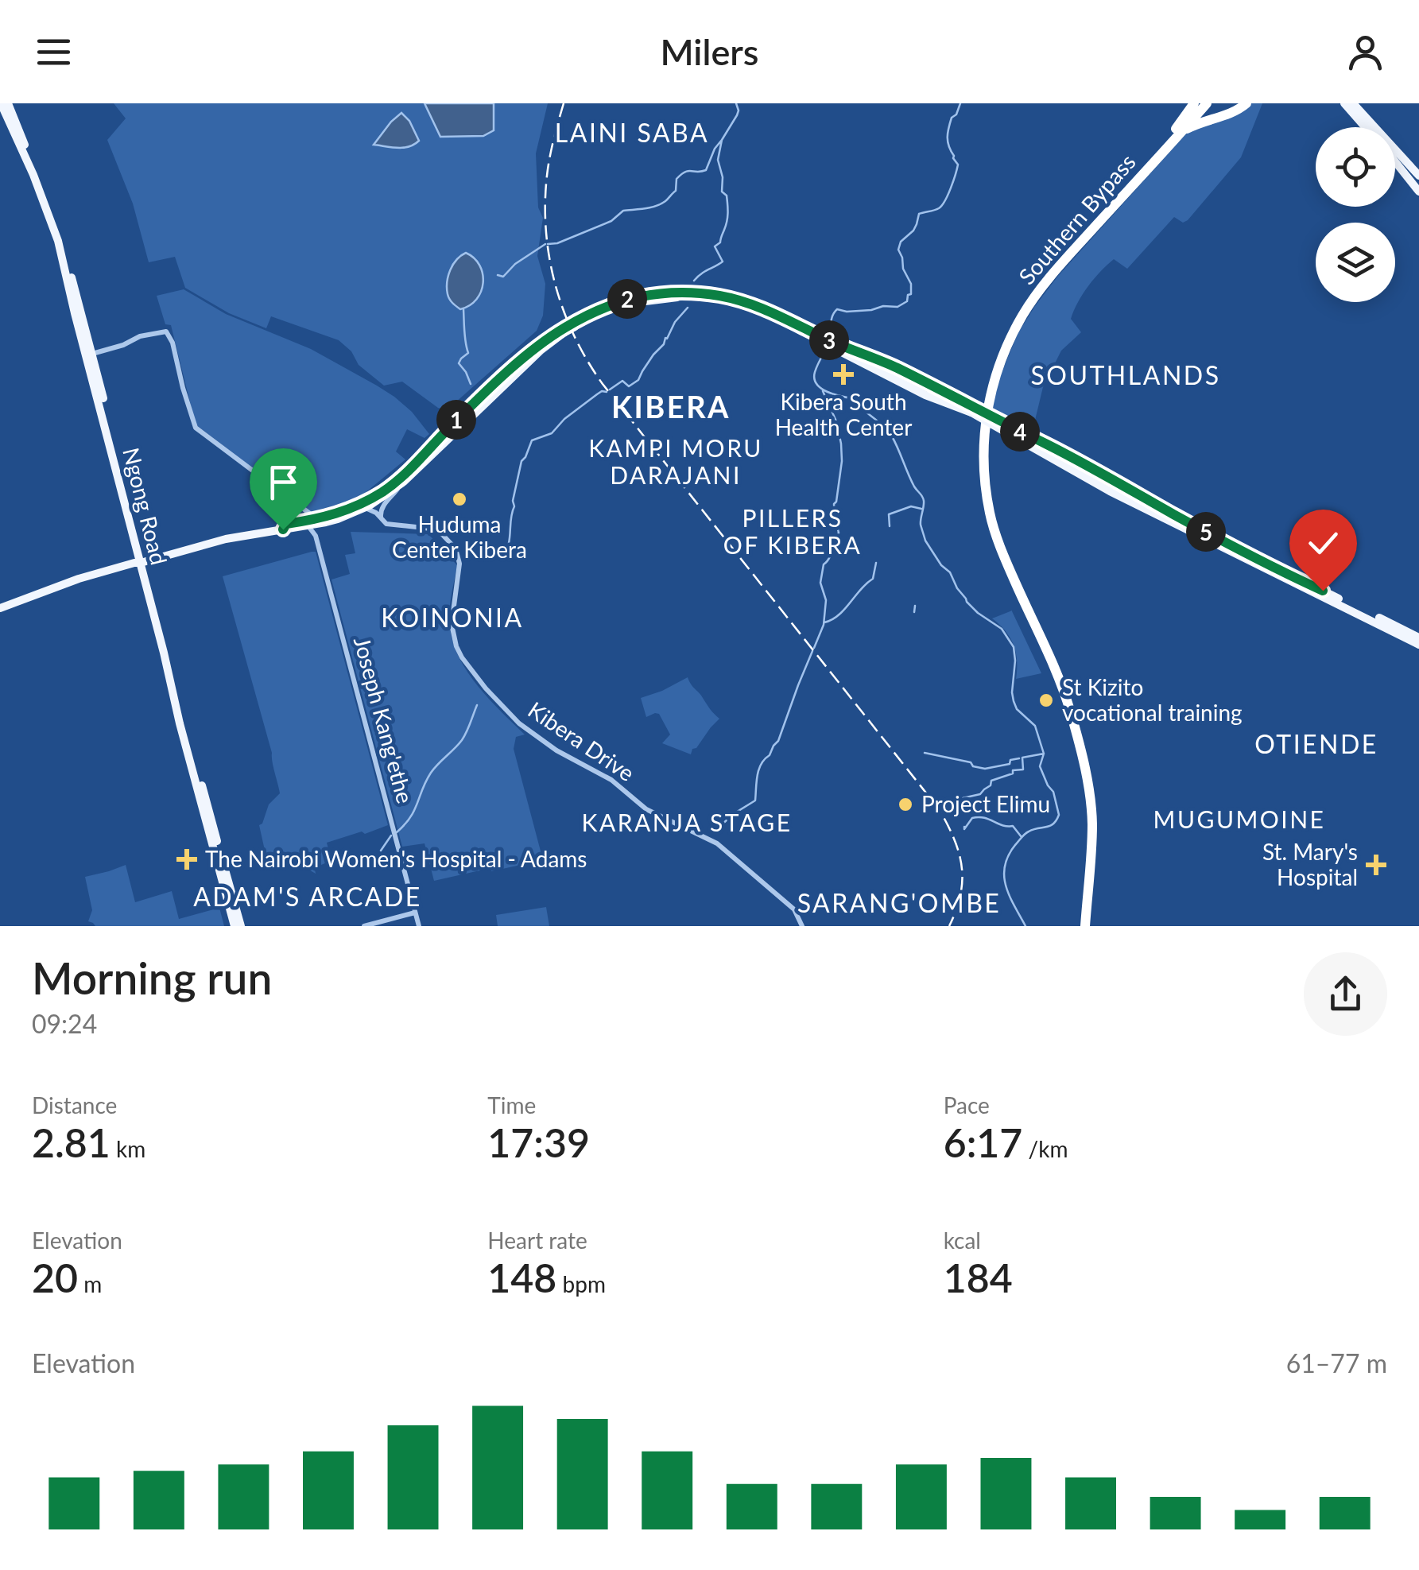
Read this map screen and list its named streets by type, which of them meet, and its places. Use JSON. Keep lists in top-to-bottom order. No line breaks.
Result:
{"streets":{"highway":["Southern Bypass"],"main road":["Ngong Road"],"street":["Joseph Kang'ethe","Kibera Drive"]},"districts":["LAINI SABA","SOUTHLANDS","KIBERA","KAMPI MORU DARAJANI","PILLERS OF KIBERA","KOINONIA","OTIENDE","MUGUMOINE","KARANJA STAGE","ADAM'S ARCADE","SARANG'OMBE"],"places":{"health":["Kibera South Health Center","The Nairobi Women's Hospital - Adams","St. Mary's Hospital"],"other":["Huduma Center Kibera","St Kizito vocational training","Project Elimu"]},"page":{"header":"Milers","pins":["2","3","1","4","5"],"heading":["Morning run","09:24"],"stats":[["Distance","2.81 km"],["Time","17:39"],["Pace","6:17 /km"],["Elevation","20 m"],["Heart rate","148 bpm"],["kcal","184"]],"chart":["Elevation","61–77 m"]}}
